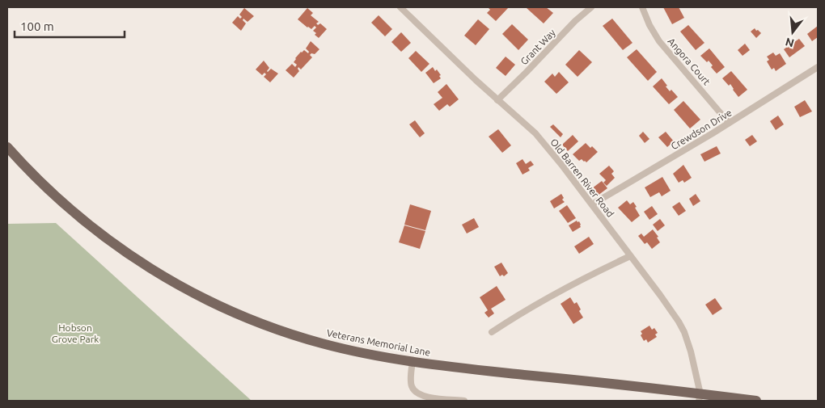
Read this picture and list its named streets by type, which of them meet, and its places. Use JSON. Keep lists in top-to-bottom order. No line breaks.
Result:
{"streets":{"main road":["Veterans Memorial Lane"],"street":["Grant Way","Angora Court","Crewdson Drive","Old Barren River Road"]},"crossings":[["Grant Way","Old Barren River Road"],["Angora Court","Crewdson Drive"],["Crewdson Drive","Old Barren River Road"],["Old Barren River Road","Veterans Memorial Lane"]],"parks":["Hobson Grove Park"],"scale_bar":"100 m","north":"bottom"}
